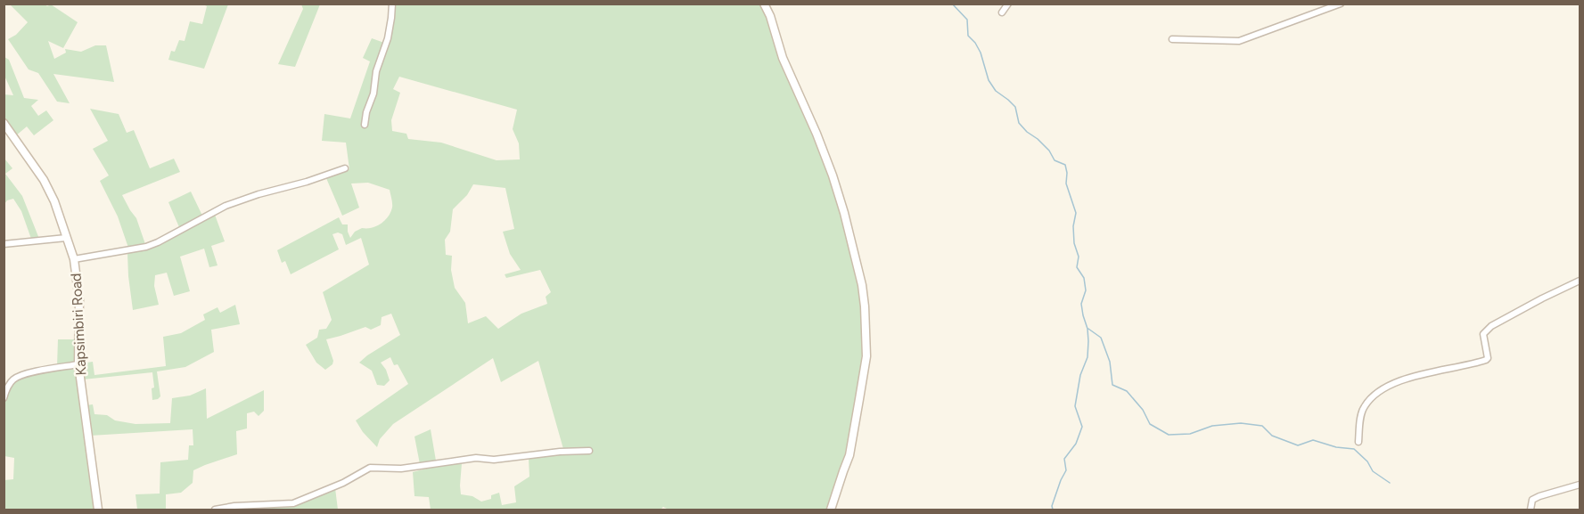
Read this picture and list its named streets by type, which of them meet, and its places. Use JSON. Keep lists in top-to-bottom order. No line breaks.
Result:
{"streets":{"street":["Kapsimbiri Road"]}}
